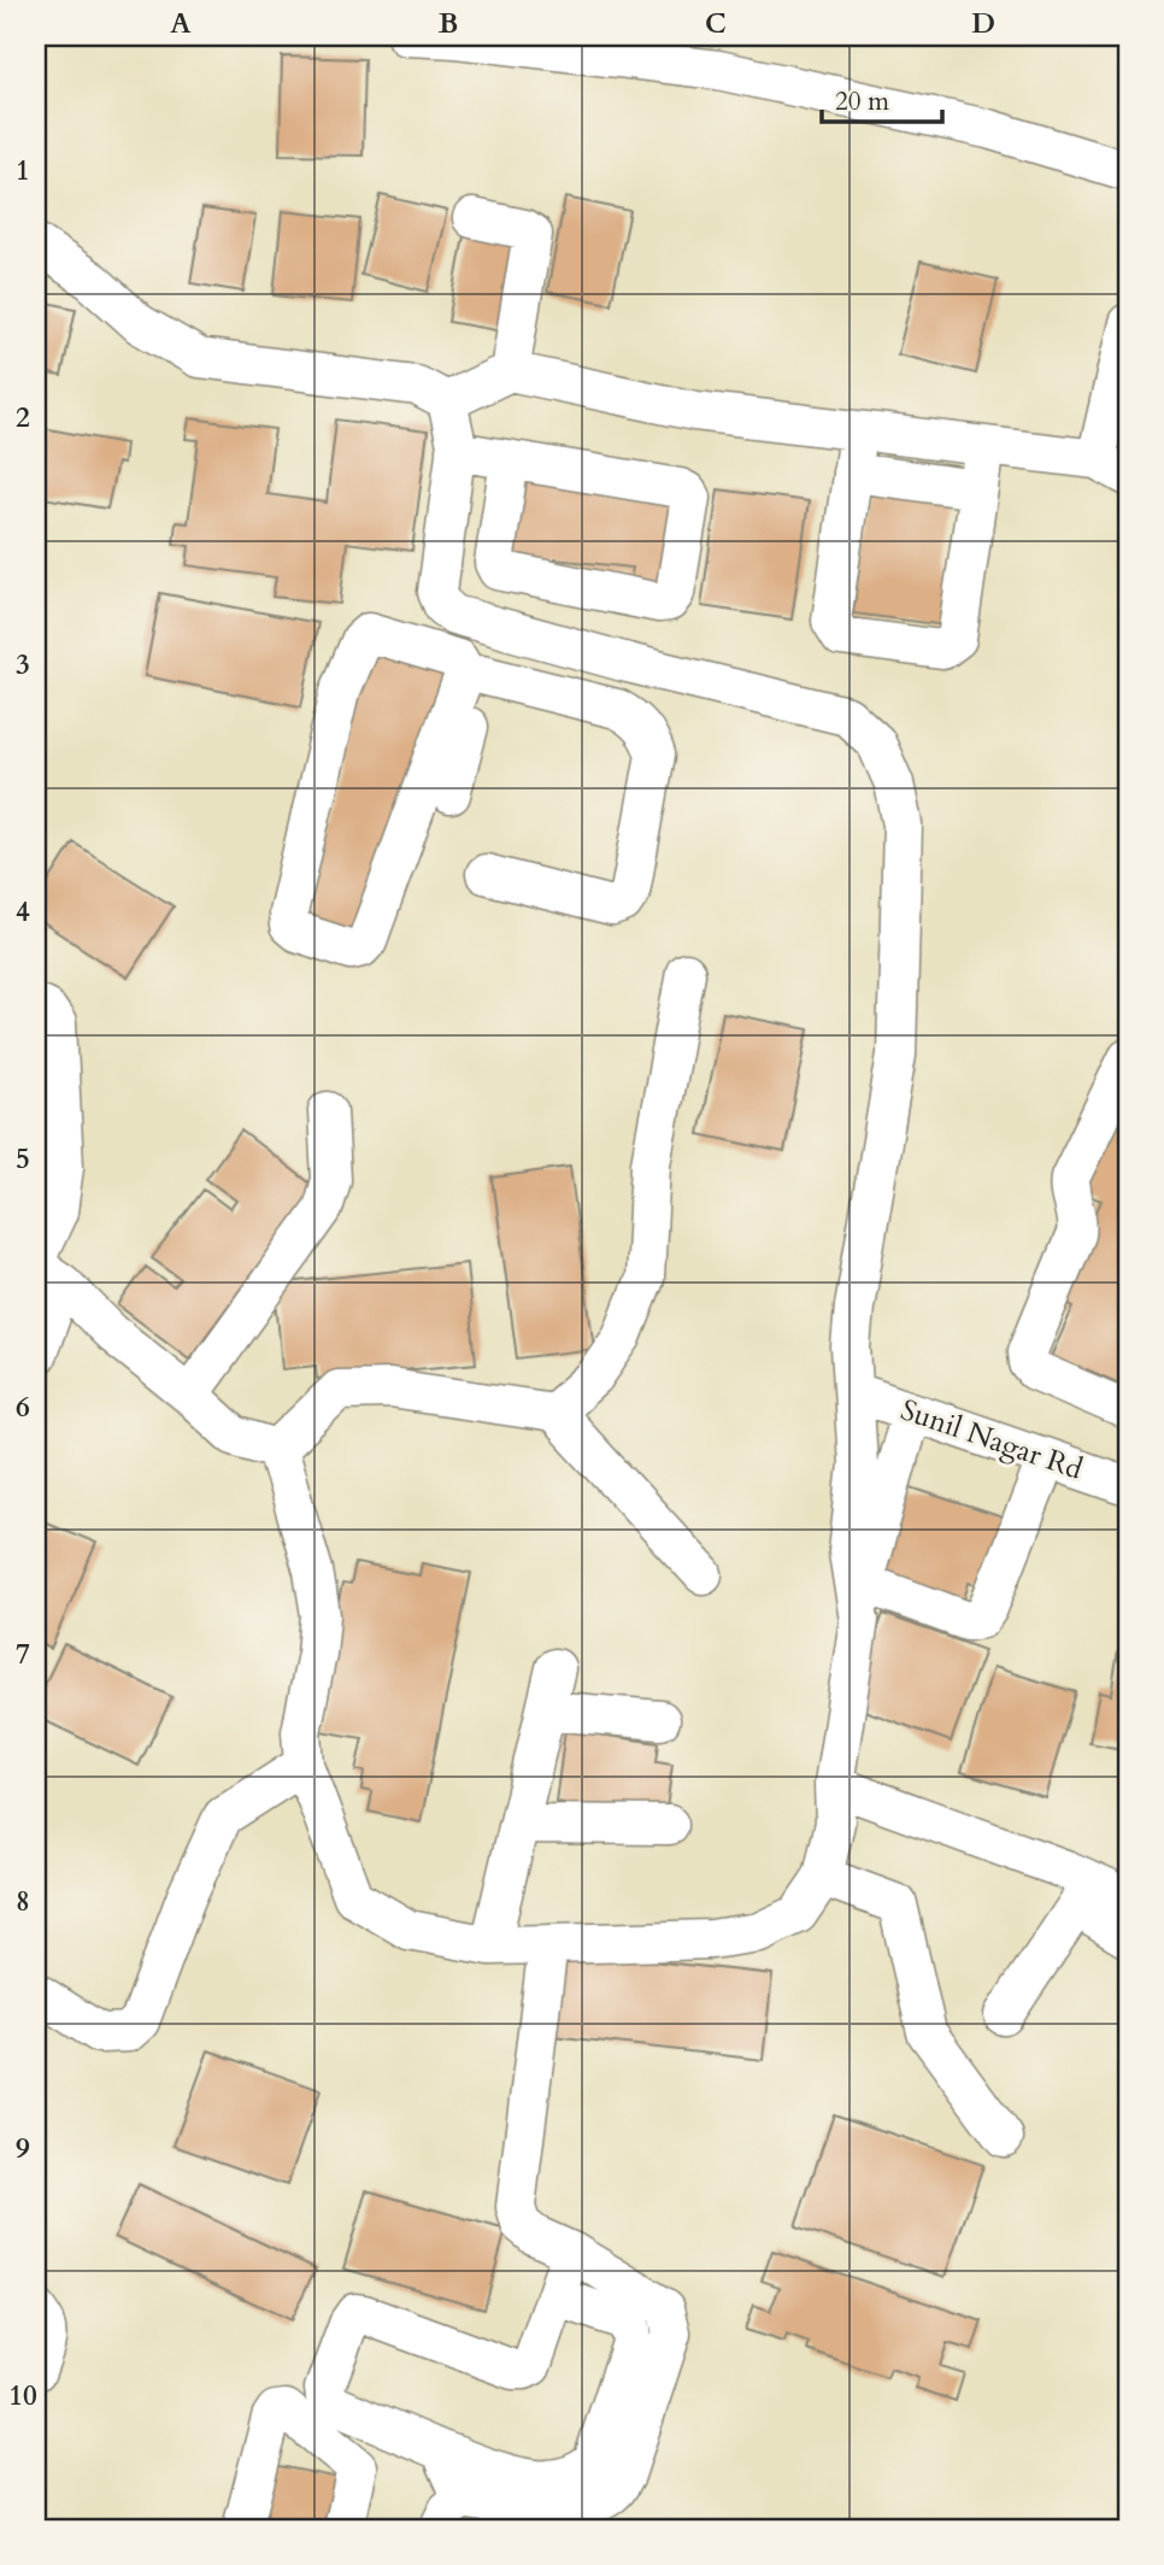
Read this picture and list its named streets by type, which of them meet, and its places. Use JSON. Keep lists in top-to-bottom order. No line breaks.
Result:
{"streets":{"street":["Sunil Nagar Rd"]},"scale_bar":"20 m","grid":{"columns":["A","B","C","D"],"rows":["1","2","3","4","5","6","7","8","9","10"]}}
